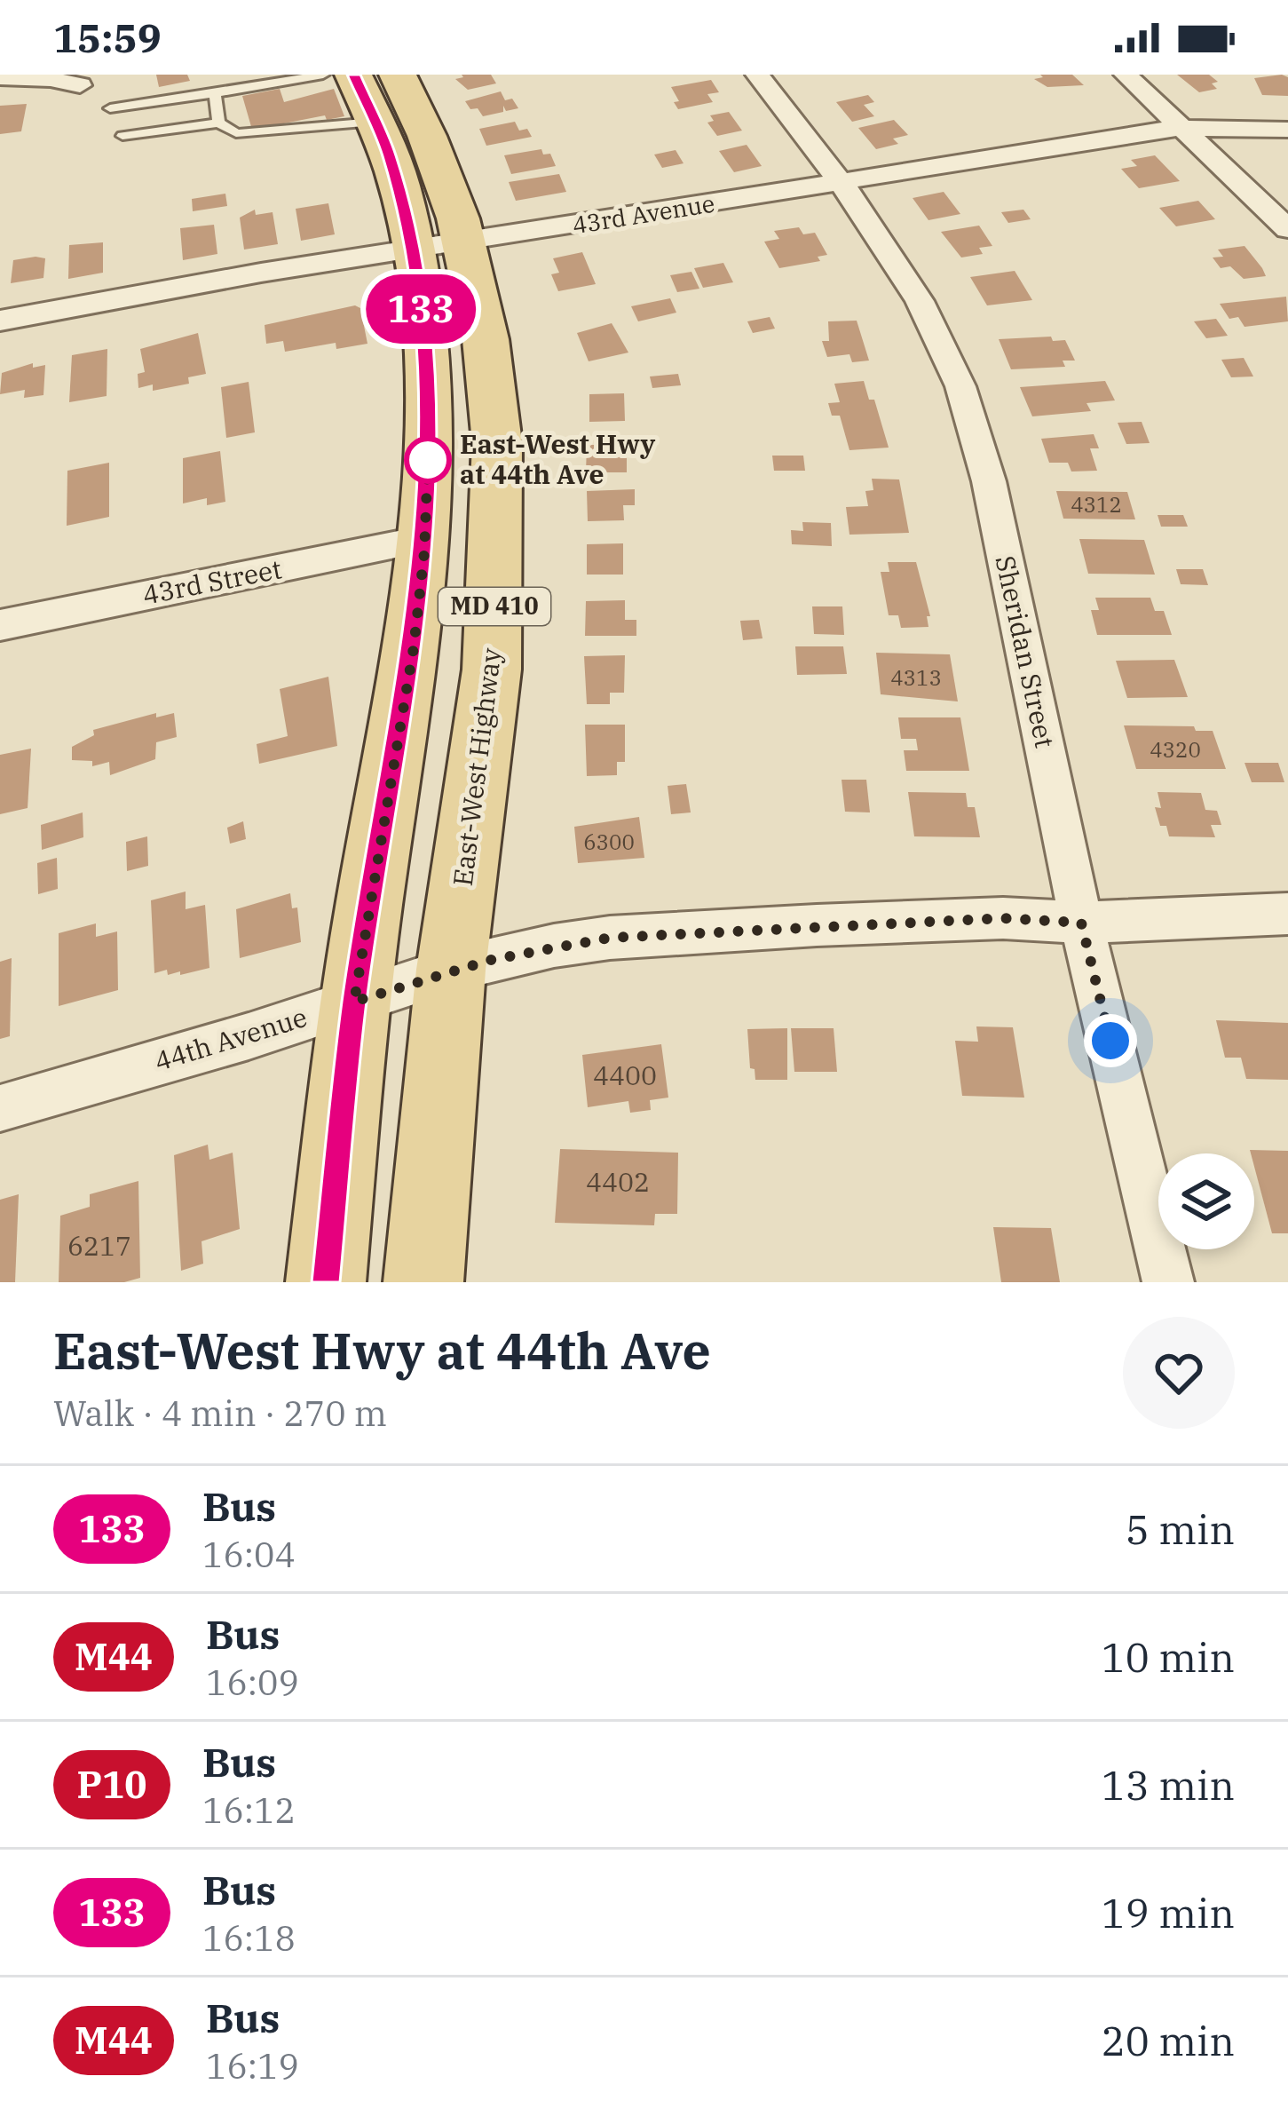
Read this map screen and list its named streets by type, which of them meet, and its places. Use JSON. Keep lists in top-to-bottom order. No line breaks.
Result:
{"streets":{"main road":["MD 410","East-West Highway"],"street":["43rd Avenue","43rd Street","Sheridan Street","44th Avenue"]},"crossings":[["43rd Avenue","Sheridan Street"],["43rd Avenue","East-West Highway"],["43rd Street","East-West Highway"],["Sheridan Street","44th Avenue"],["East-West Highway","44th Avenue"]],"places":["East-West Hwy at 44th Ave"],"lines":["bus line 133"],"house_numbers":["4312","4313","4320","6300","4400","4402","6217"],"page":{"status":"15:59","on_map":"133","heading":["East-West Hwy at 44th Ave","Walk · 4 min · 270 m"],"list":[{"mark":"133","name":"Bus","note":"16:04","value":"5 min"},{"mark":"M44","name":"Bus","note":"16:09","value":"10 min"},{"mark":"P10","name":"Bus","note":"16:12","value":"13 min"},{"mark":"133","name":"Bus","note":"16:18","value":"19 min"},{"mark":"M44","name":"Bus","note":"16:19","value":"20 min"}]}}
